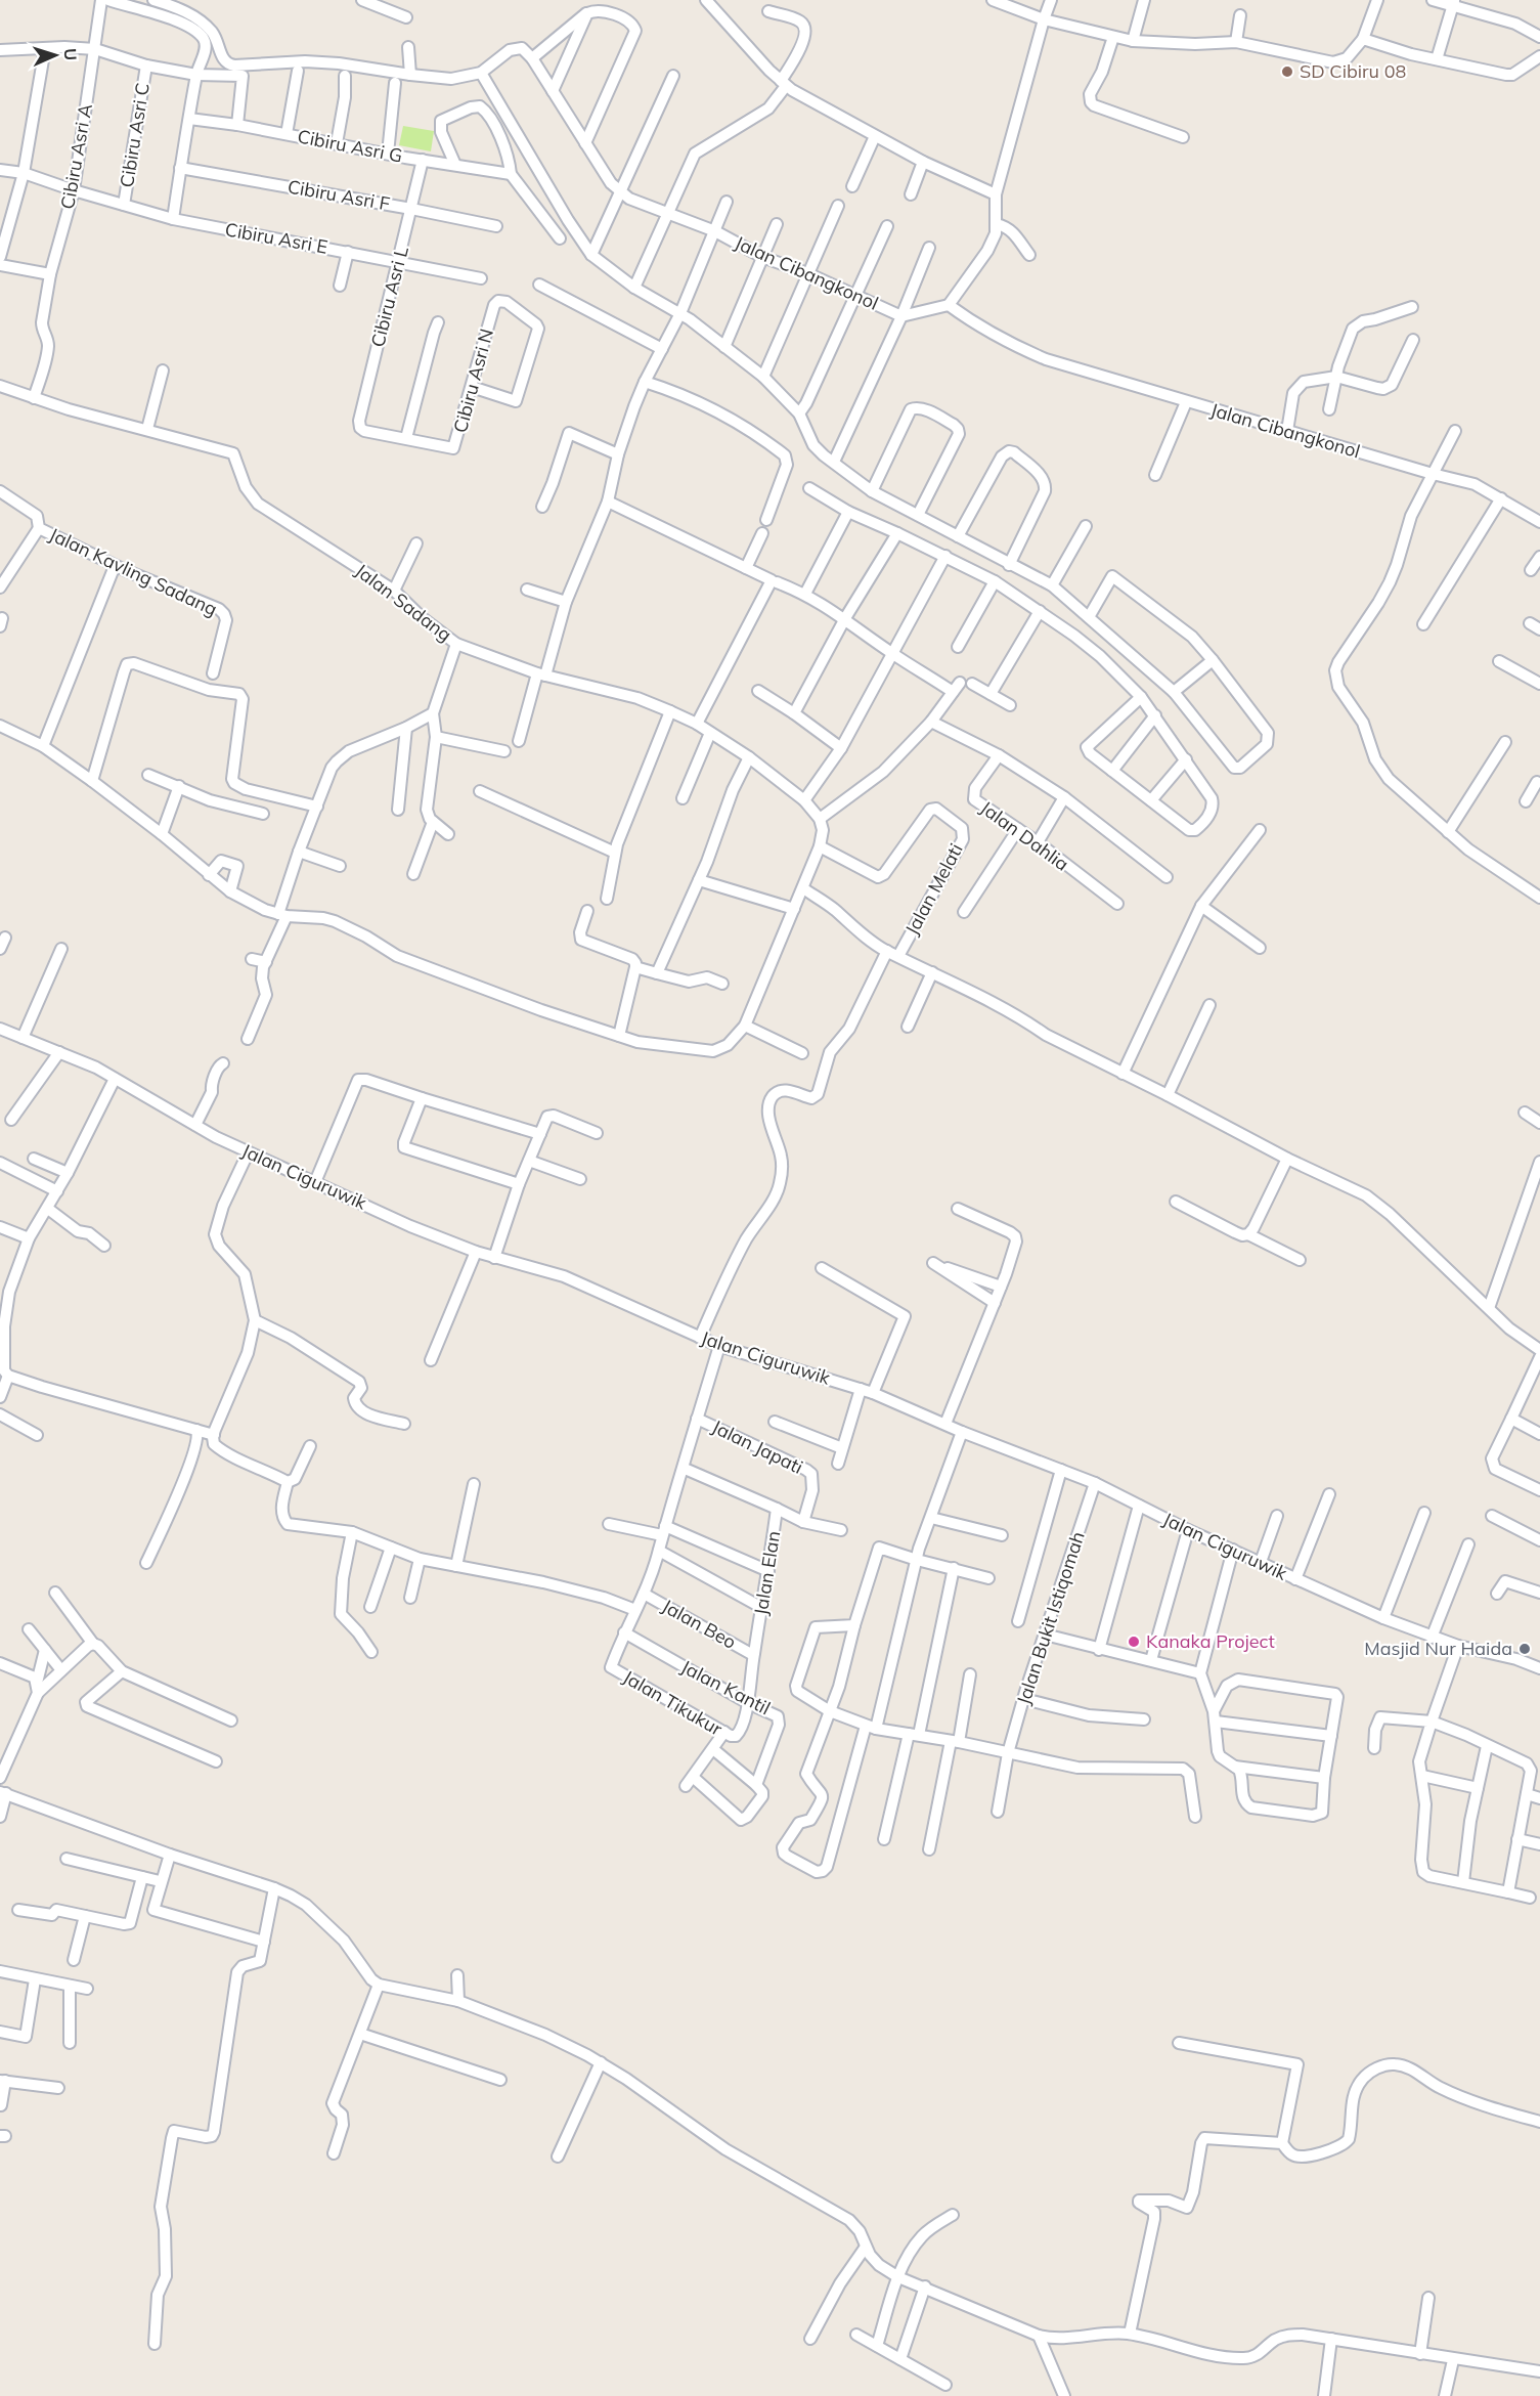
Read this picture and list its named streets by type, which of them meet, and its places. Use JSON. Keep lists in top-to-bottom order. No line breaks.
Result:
{"streets":{"street":["Cibiru Asri C","Cibiru Asri G","Cibiru Asri A","Cibiru Asri F","Cibiru Asri E","Jalan Cibangkonol","Cibiru Asri L","Cibiru Asri N","Jalan Kavling Sadang","Jalan Sadang","Jalan Dahlia","Jalan Melati","Jalan Ciguruwik","Jalan Japati","Jalan Elan","Jalan Bukit Istiqomah","Jalan Beo","Jalan Kantil","Jalan Tikukur"]},"crossings":[["Cibiru Asri C","Cibiru Asri E"],["Cibiru Asri G","Cibiru Asri L"],["Cibiru Asri A","Cibiru Asri E"],["Cibiru Asri A","Jalan Sadang"],["Cibiru Asri F","Cibiru Asri L"],["Cibiru Asri E","Cibiru Asri L"],["Cibiru Asri L","Cibiru Asri N"],["Jalan Ciguruwik","Jalan Bukit Istiqomah"],["Jalan Elan","Jalan Beo"],["Jalan Elan","Jalan Kantil"],["Jalan Elan","Jalan Tikukur"],["Jalan Kantil","Jalan Tikukur"]],"places":["SD Cibiru 08","Kanaka Project","Masjid Nur Haida"],"north":"right"}
